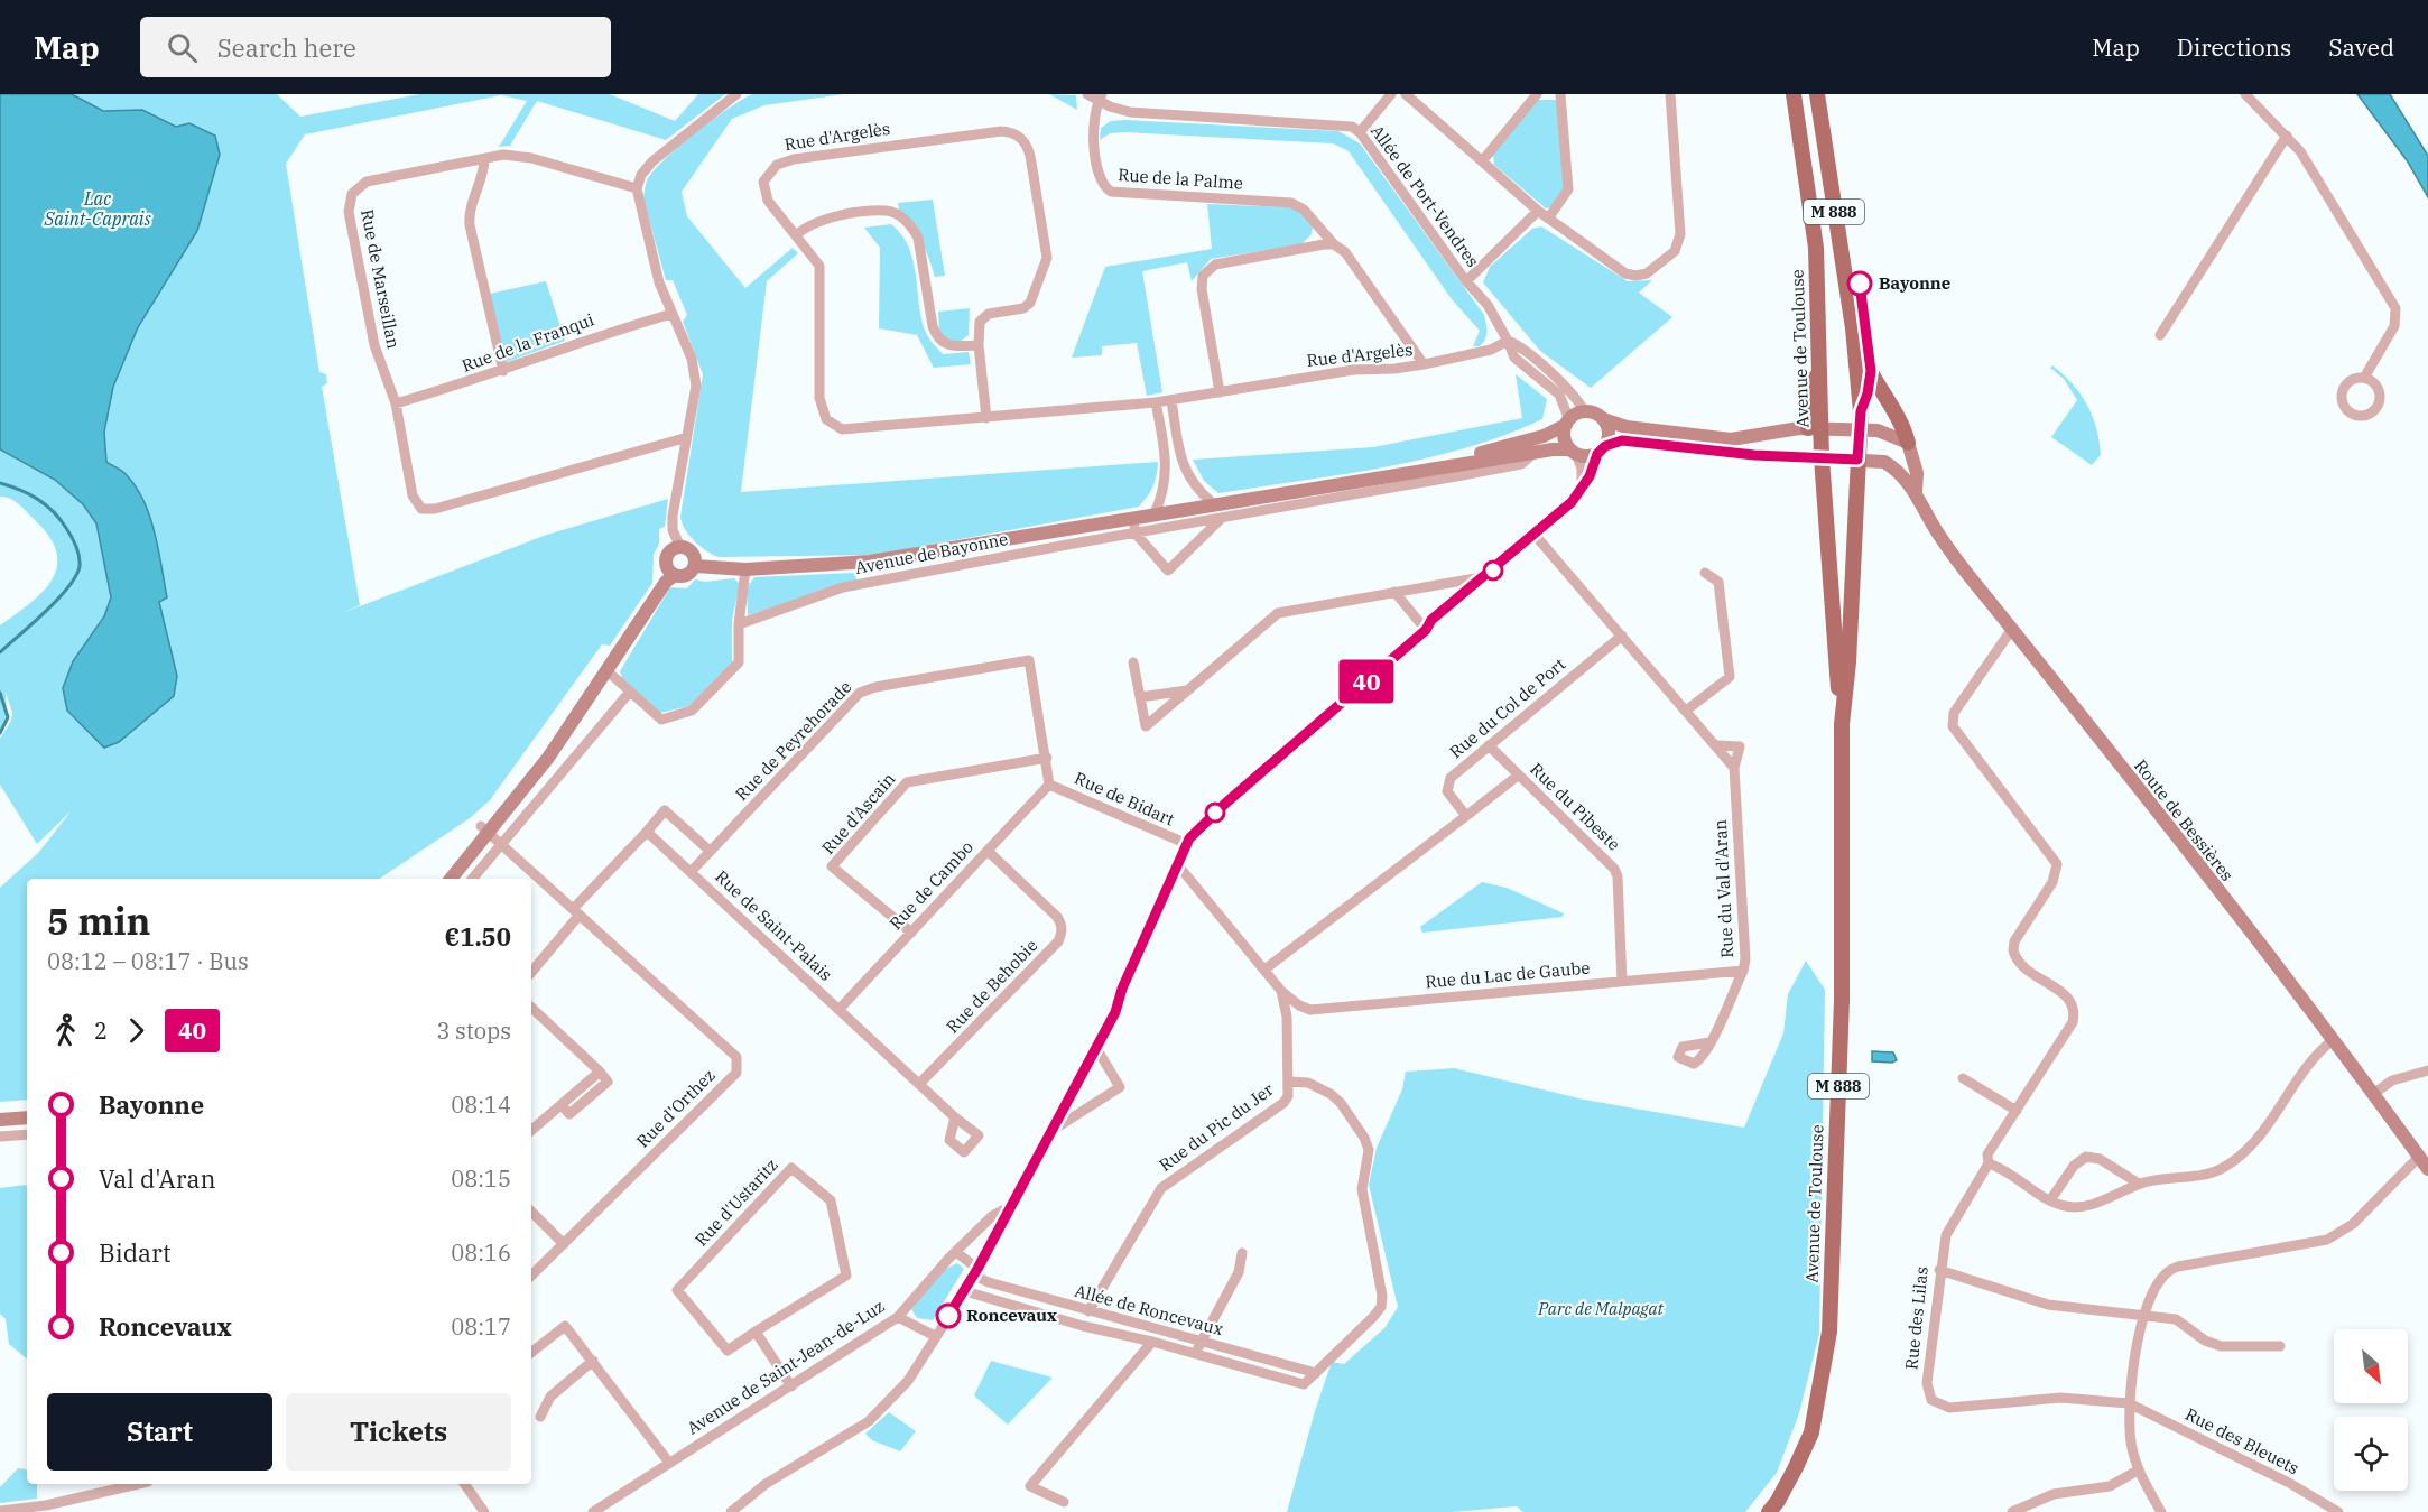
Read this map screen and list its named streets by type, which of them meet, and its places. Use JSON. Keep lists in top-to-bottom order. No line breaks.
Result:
{"streets":{"main road":["M 888","Avenue de Toulouse"],"street":["Rue d'Argelès","Rue de la Palme","Allée de Port-Vendres","Rue de Marseillan","Rue de la Franqui","Avenue de Bayonne","Rue du Col de Port","Rue de Peyrehorade","Rue de Bidart","Rue du Pibeste","Rue d'Ascain","Route de Bessières","Rue de Cambo","Rue du Val d'Aran","Rue de Saint-Palais","Rue du Lac de Gaube","Rue de Behobie","Rue d'Orthez","Rue du Pic du Jer","Rue d'Ustaritz","Allée de Roncevaux","Rue des Lilas","Avenue de Saint-Jean-de-Luz","Rue des Bleuets"]},"crossings":[["Rue d'Argelès","Allée de Port-Vendres"],["Rue de la Palme","Allée de Port-Vendres"],["Allée de Port-Vendres","Avenue de Bayonne"],["M 888","Avenue de Toulouse"],["M 888","Route de Bessières"],["Rue de Marseillan","Rue de la Franqui"],["Avenue de Toulouse","Route de Bessières"],["Rue du Col de Port","Rue du Pibeste"],["Rue du Col de Port","Rue du Val d'Aran"],["Rue de Peyrehorade","Rue de Bidart"],["Rue de Peyrehorade","Rue d'Ascain"],["Rue de Peyrehorade","Rue de Cambo"],["Rue de Peyrehorade","Rue de Saint-Palais"],["Rue de Bidart","Rue de Cambo"],["Rue du Pibeste","Rue du Lac de Gaube"],["Rue d'Ascain","Rue de Cambo"],["Route de Bessières","Rue des Lilas"],["Rue de Cambo","Rue de Saint-Palais"],["Rue de Cambo","Rue de Behobie"],["Rue du Val d'Aran","Rue du Lac de Gaube"],["Rue de Saint-Palais","Rue de Behobie"],["Rue du Lac de Gaube","Rue du Pic du Jer"],["Rue du Pic du Jer","Allée de Roncevaux"],["Allée de Roncevaux","Avenue de Saint-Jean-de-Luz"],["Rue des Lilas","Rue des Bleuets"]],"water":["Lac Saint-Caprais"],"parks":["Parc de Malpagat"],"places":["Bayonne","Roncevaux"],"lines":["bus line 40"],"north":"bottom right","page":{"header":"Map","search":"Search here","nav":["Map","Directions","Saved"],"on_map":"40","heading":["5 min","08:12 – 08:17 · Bus","€1.50"],"legs":["2","40","3 stops"],"list":[{"name":"Bayonne","value":"08:14"},{"name":"Val d'Aran","value":"08:15"},{"name":"Bidart","value":"08:16"},{"name":"Roncevaux","value":"08:17"}],"buttons":["Start","Tickets"]}}
